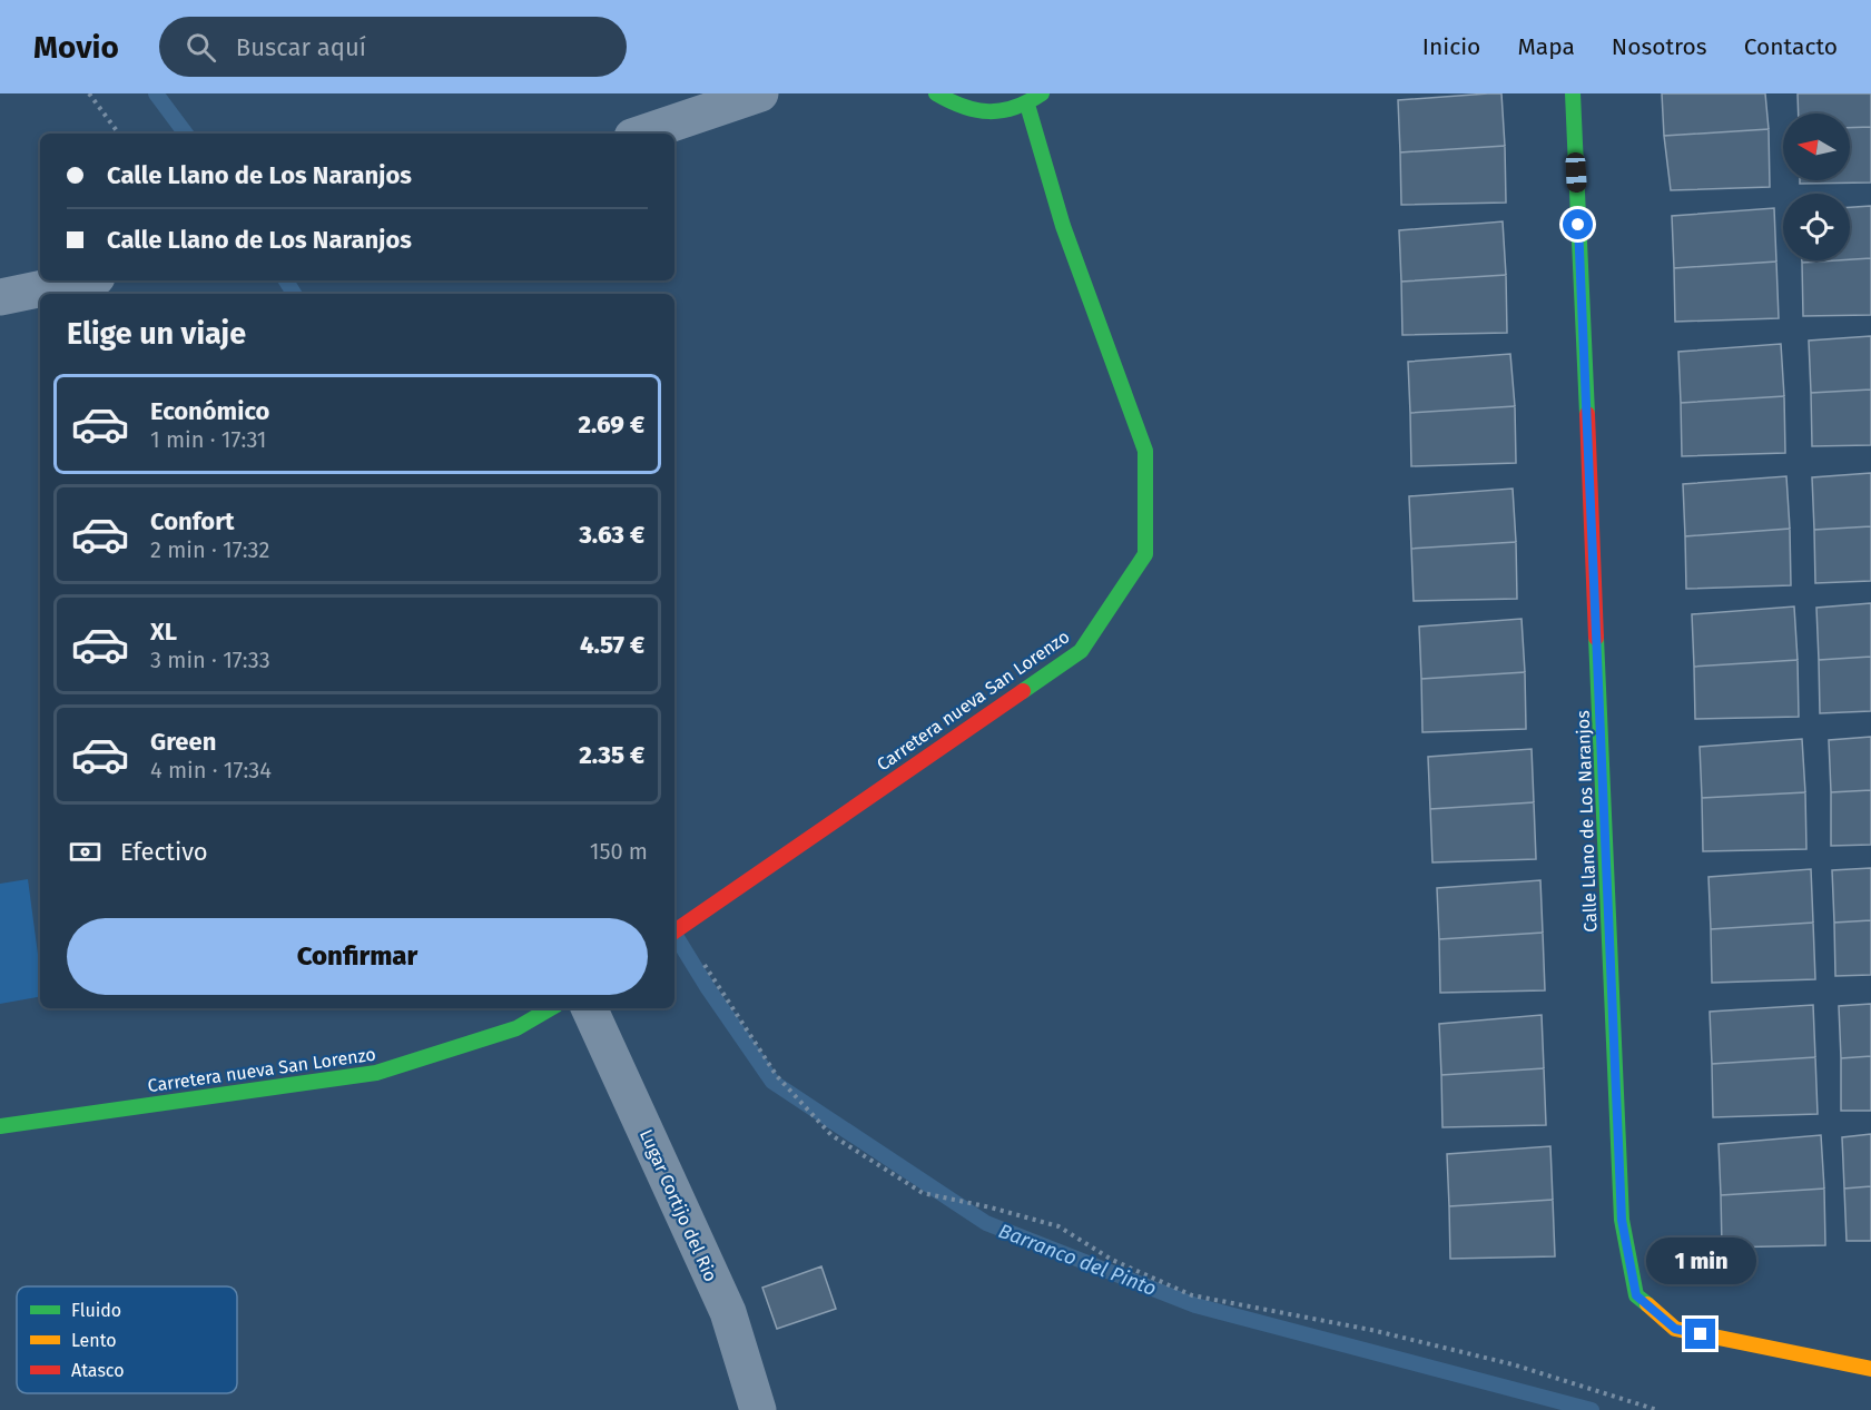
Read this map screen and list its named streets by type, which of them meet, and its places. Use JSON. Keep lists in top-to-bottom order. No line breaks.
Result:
{"streets":{"street":["Carretera nueva San Lorenzo","Calle Llano de Los Naranjos","Lugar Cortijo del Rio"]},"water":["Barranco del Pinto"],"legend":["Fluido","Lento","Atasco"],"north":"left","page":{"header":"Movio","search":"Buscar aquí","nav":["Inicio","Mapa","Nosotros","Contacto"],"banner":["Calle Llano de Los Naranjos","Calle Llano de Los Naranjos"],"heading":"Elige un viaje","list":[{"name":"Económico","note":"1 min · 17:31","value":"2.69 €"},{"name":"Confort","note":"2 min · 17:32","value":"3.63 €"},{"name":"XL","note":"3 min · 17:33","value":"4.57 €"},{"name":"Green","note":"4 min · 17:34","value":"2.35 €"}],"pay":["Efectivo","150 m"],"buttons":"Confirmar","bubble":"1 min"}}
